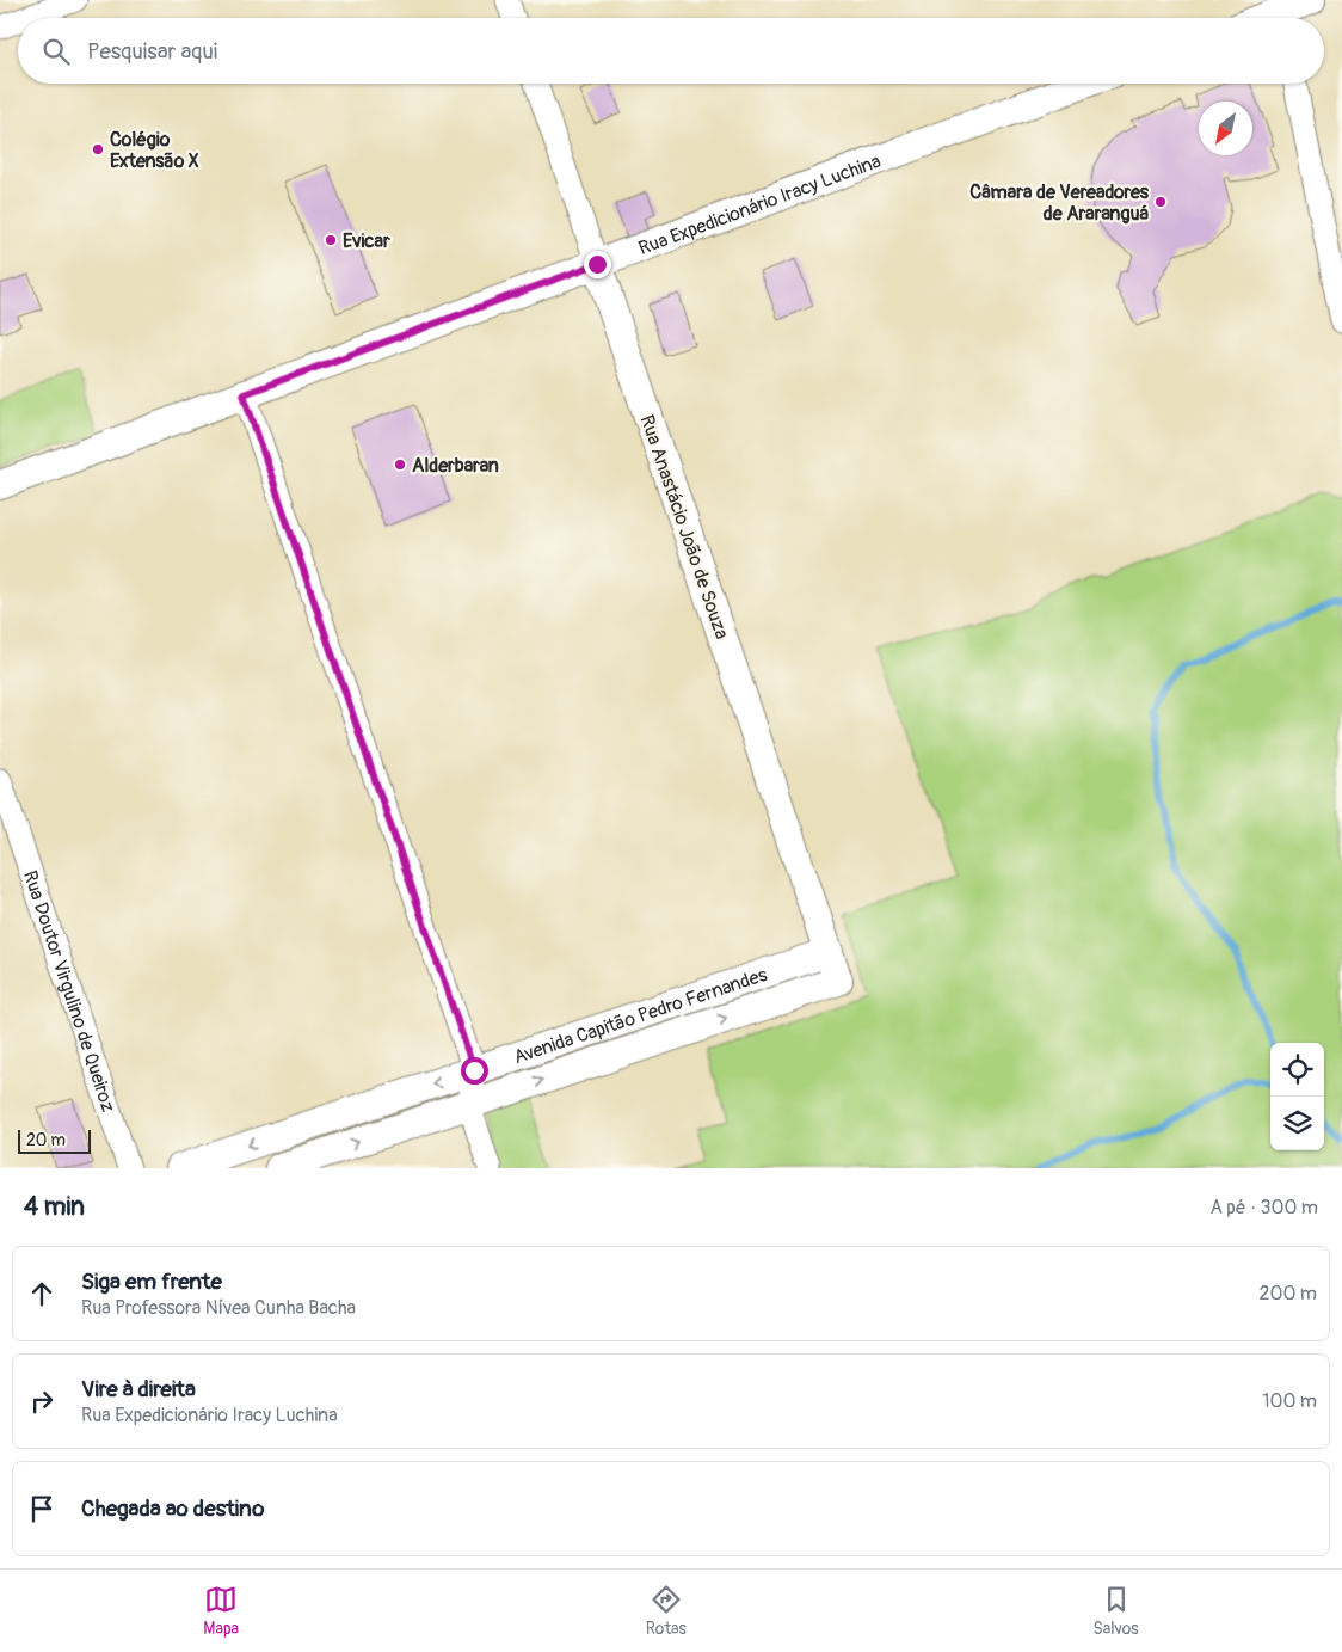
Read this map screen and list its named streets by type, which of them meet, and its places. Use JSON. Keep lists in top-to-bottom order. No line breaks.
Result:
{"streets":{"street":["Rua Expedicionário Iracy Luchina","Rua Anastácio João de Souza","Rua Doutor Virgulino de Queiroz","Avenida Capitão Pedro Fernandes"]},"crossings":[["Rua Expedicionário Iracy Luchina","Rua Anastácio João de Souza"],["Rua Anastácio João de Souza","Avenida Capitão Pedro Fernandes"]],"places":["Colégio Extensão X","Câmara de Vereadores de Araranguá","Evicar","Alderbaran"],"scale_bar":"20 m","north":"bottom left","page":{"search":"Pesquisar aqui","scale":"20 m","heading":["4 min","A pé · 300 m"],"list":[["Siga em frente","Rua Professora Nívea Cunha Bacha","200 m"],["Vire à direita","Rua Expedicionário Iracy Luchina","100 m"],"Chegada ao destino"],"nav":["Mapa","Rotas","Salvos"]}}
